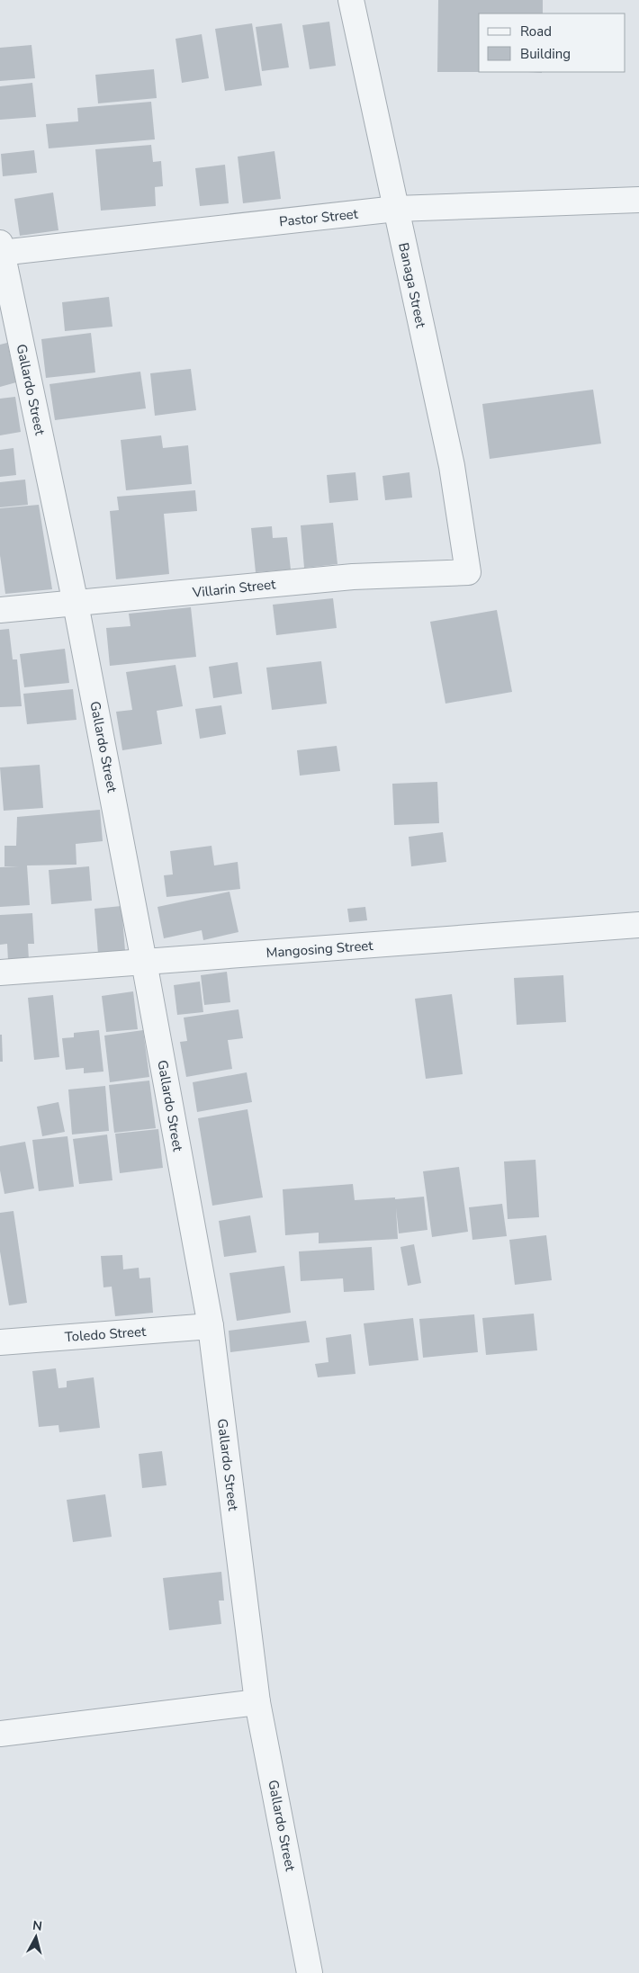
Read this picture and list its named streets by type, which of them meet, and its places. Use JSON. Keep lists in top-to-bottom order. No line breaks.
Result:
{"streets":{"street":["Pastor Street","Banaga Street","Gallardo Street","Villarin Street","Mangosing Street","Toledo Street"]},"crossings":[["Pastor Street","Banaga Street"],["Pastor Street","Gallardo Street"],["Banaga Street","Villarin Street"],["Gallardo Street","Villarin Street"],["Gallardo Street","Mangosing Street"],["Gallardo Street","Toledo Street"]],"legend":["Road","Building"],"north":"top"}
